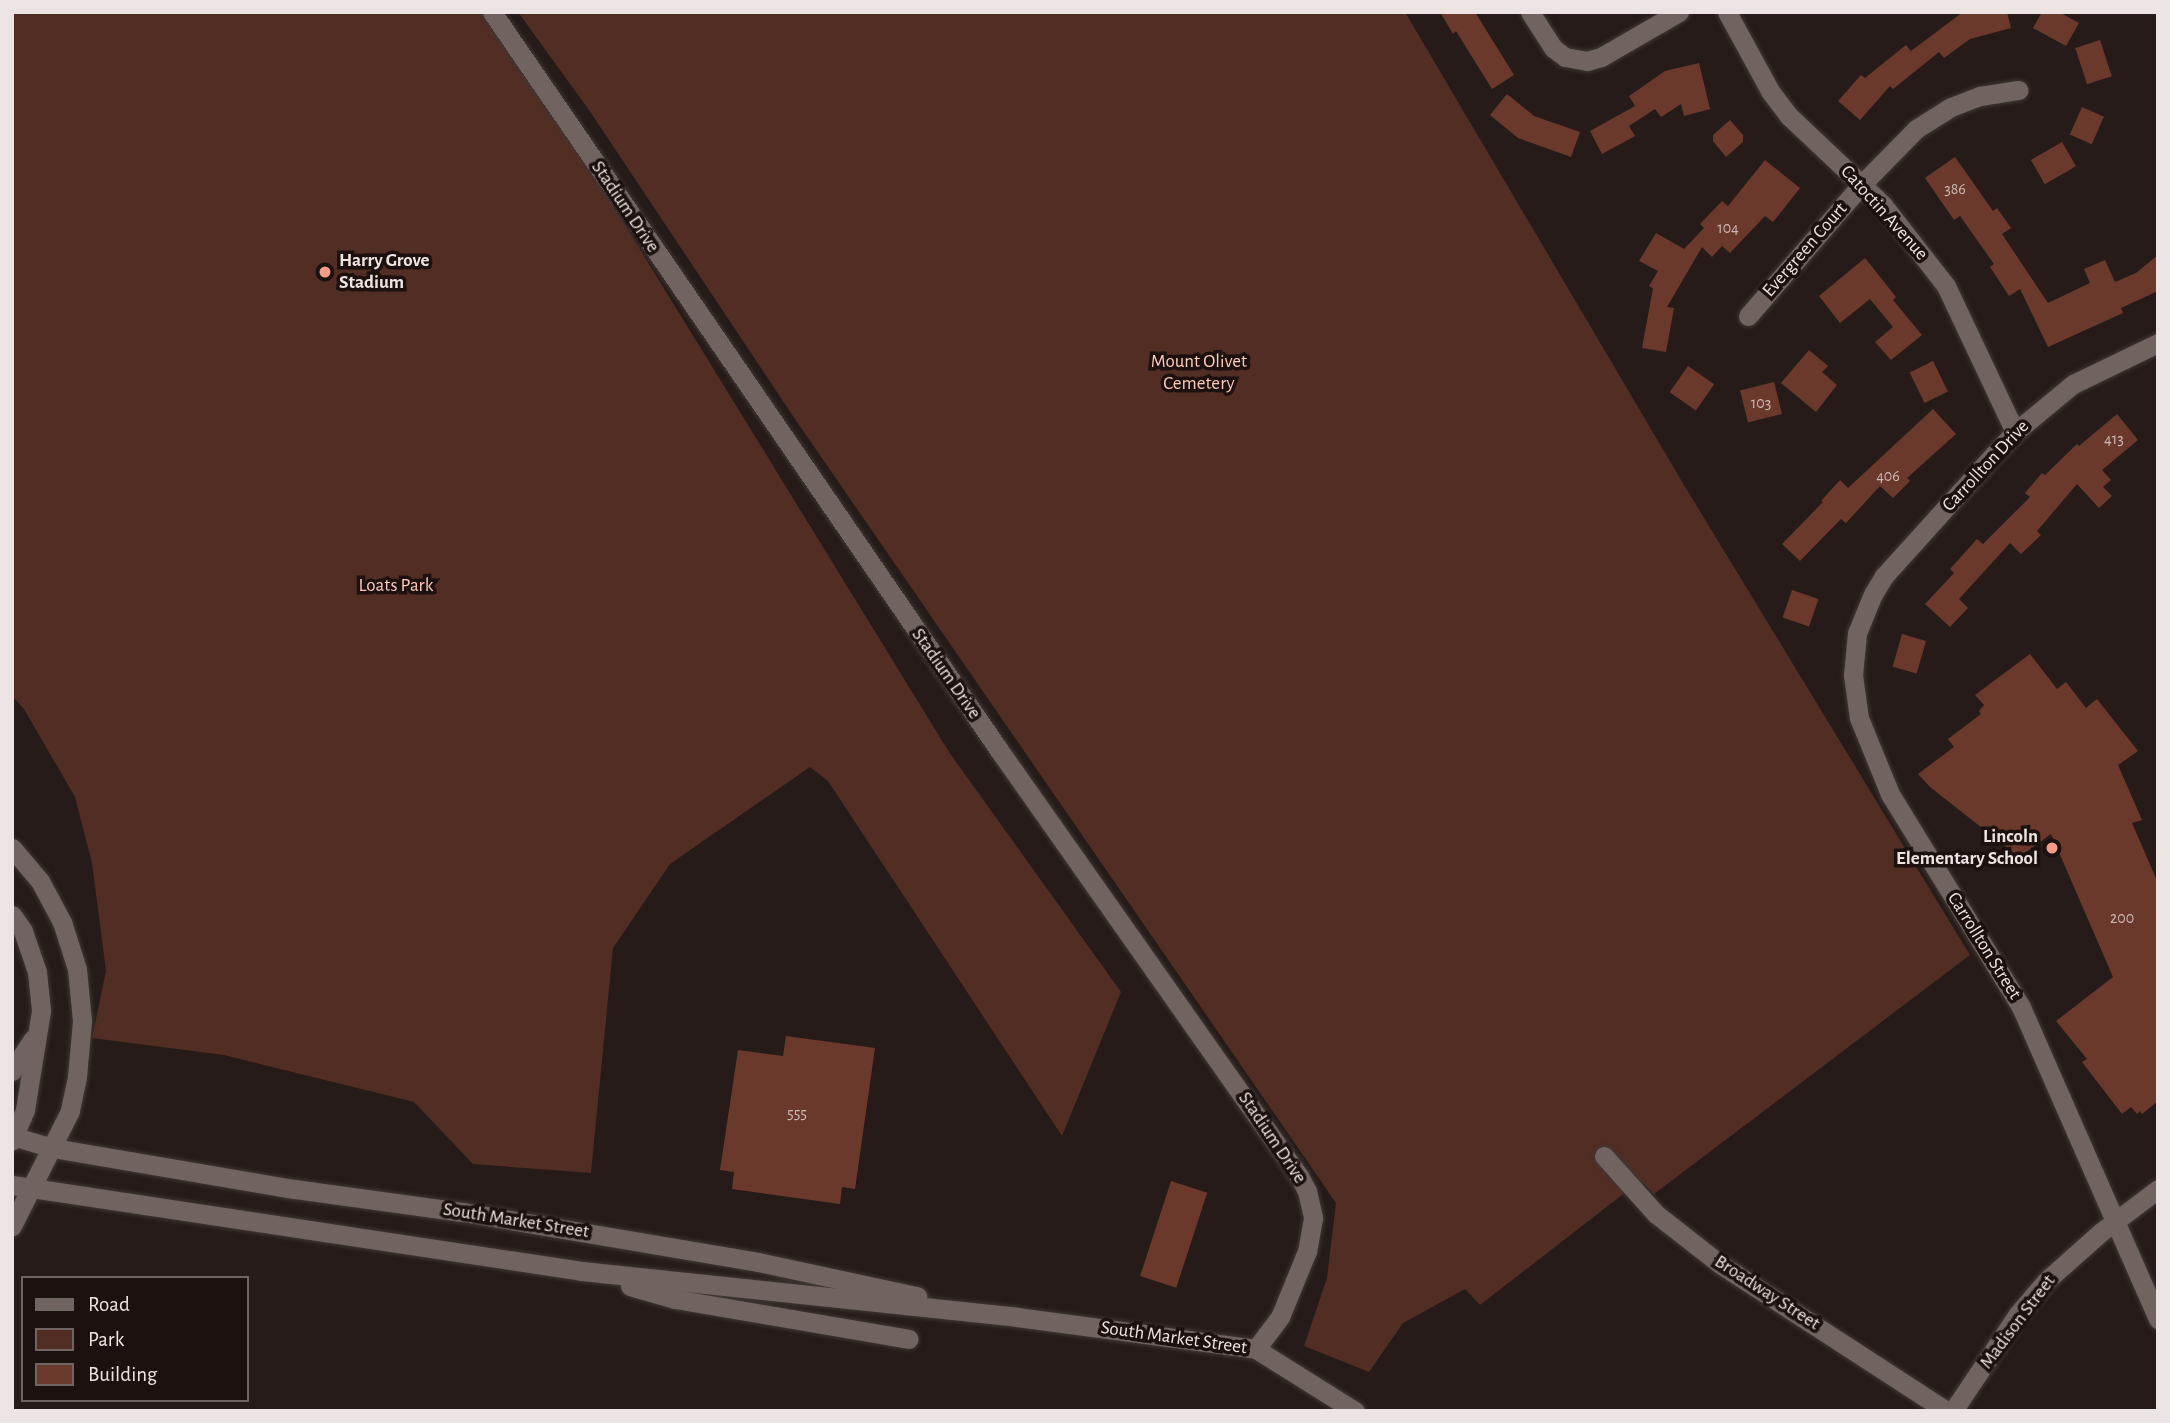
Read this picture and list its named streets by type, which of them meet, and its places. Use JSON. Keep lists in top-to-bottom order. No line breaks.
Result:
{"streets":{"street":["Stadium Drive","Catoctin Avenue","Evergreen Court","Carrollton Drive","Carrollton Street","South Market Street","Broadway Street","Madison Street"]},"crossings":[["Stadium Drive","South Market Street"],["Catoctin Avenue","Evergreen Court"],["Catoctin Avenue","Carrollton Drive"],["Carrollton Drive","Carrollton Street"],["Carrollton Street","Madison Street"]],"parks":["Mount Olivet Cemetery","Loats Park"],"places":["Harry Grove Stadium","Lincoln Elementary School"],"house_numbers":["386","104","103","413","406","200","555"],"legend":["Road","Park","Building"]}
